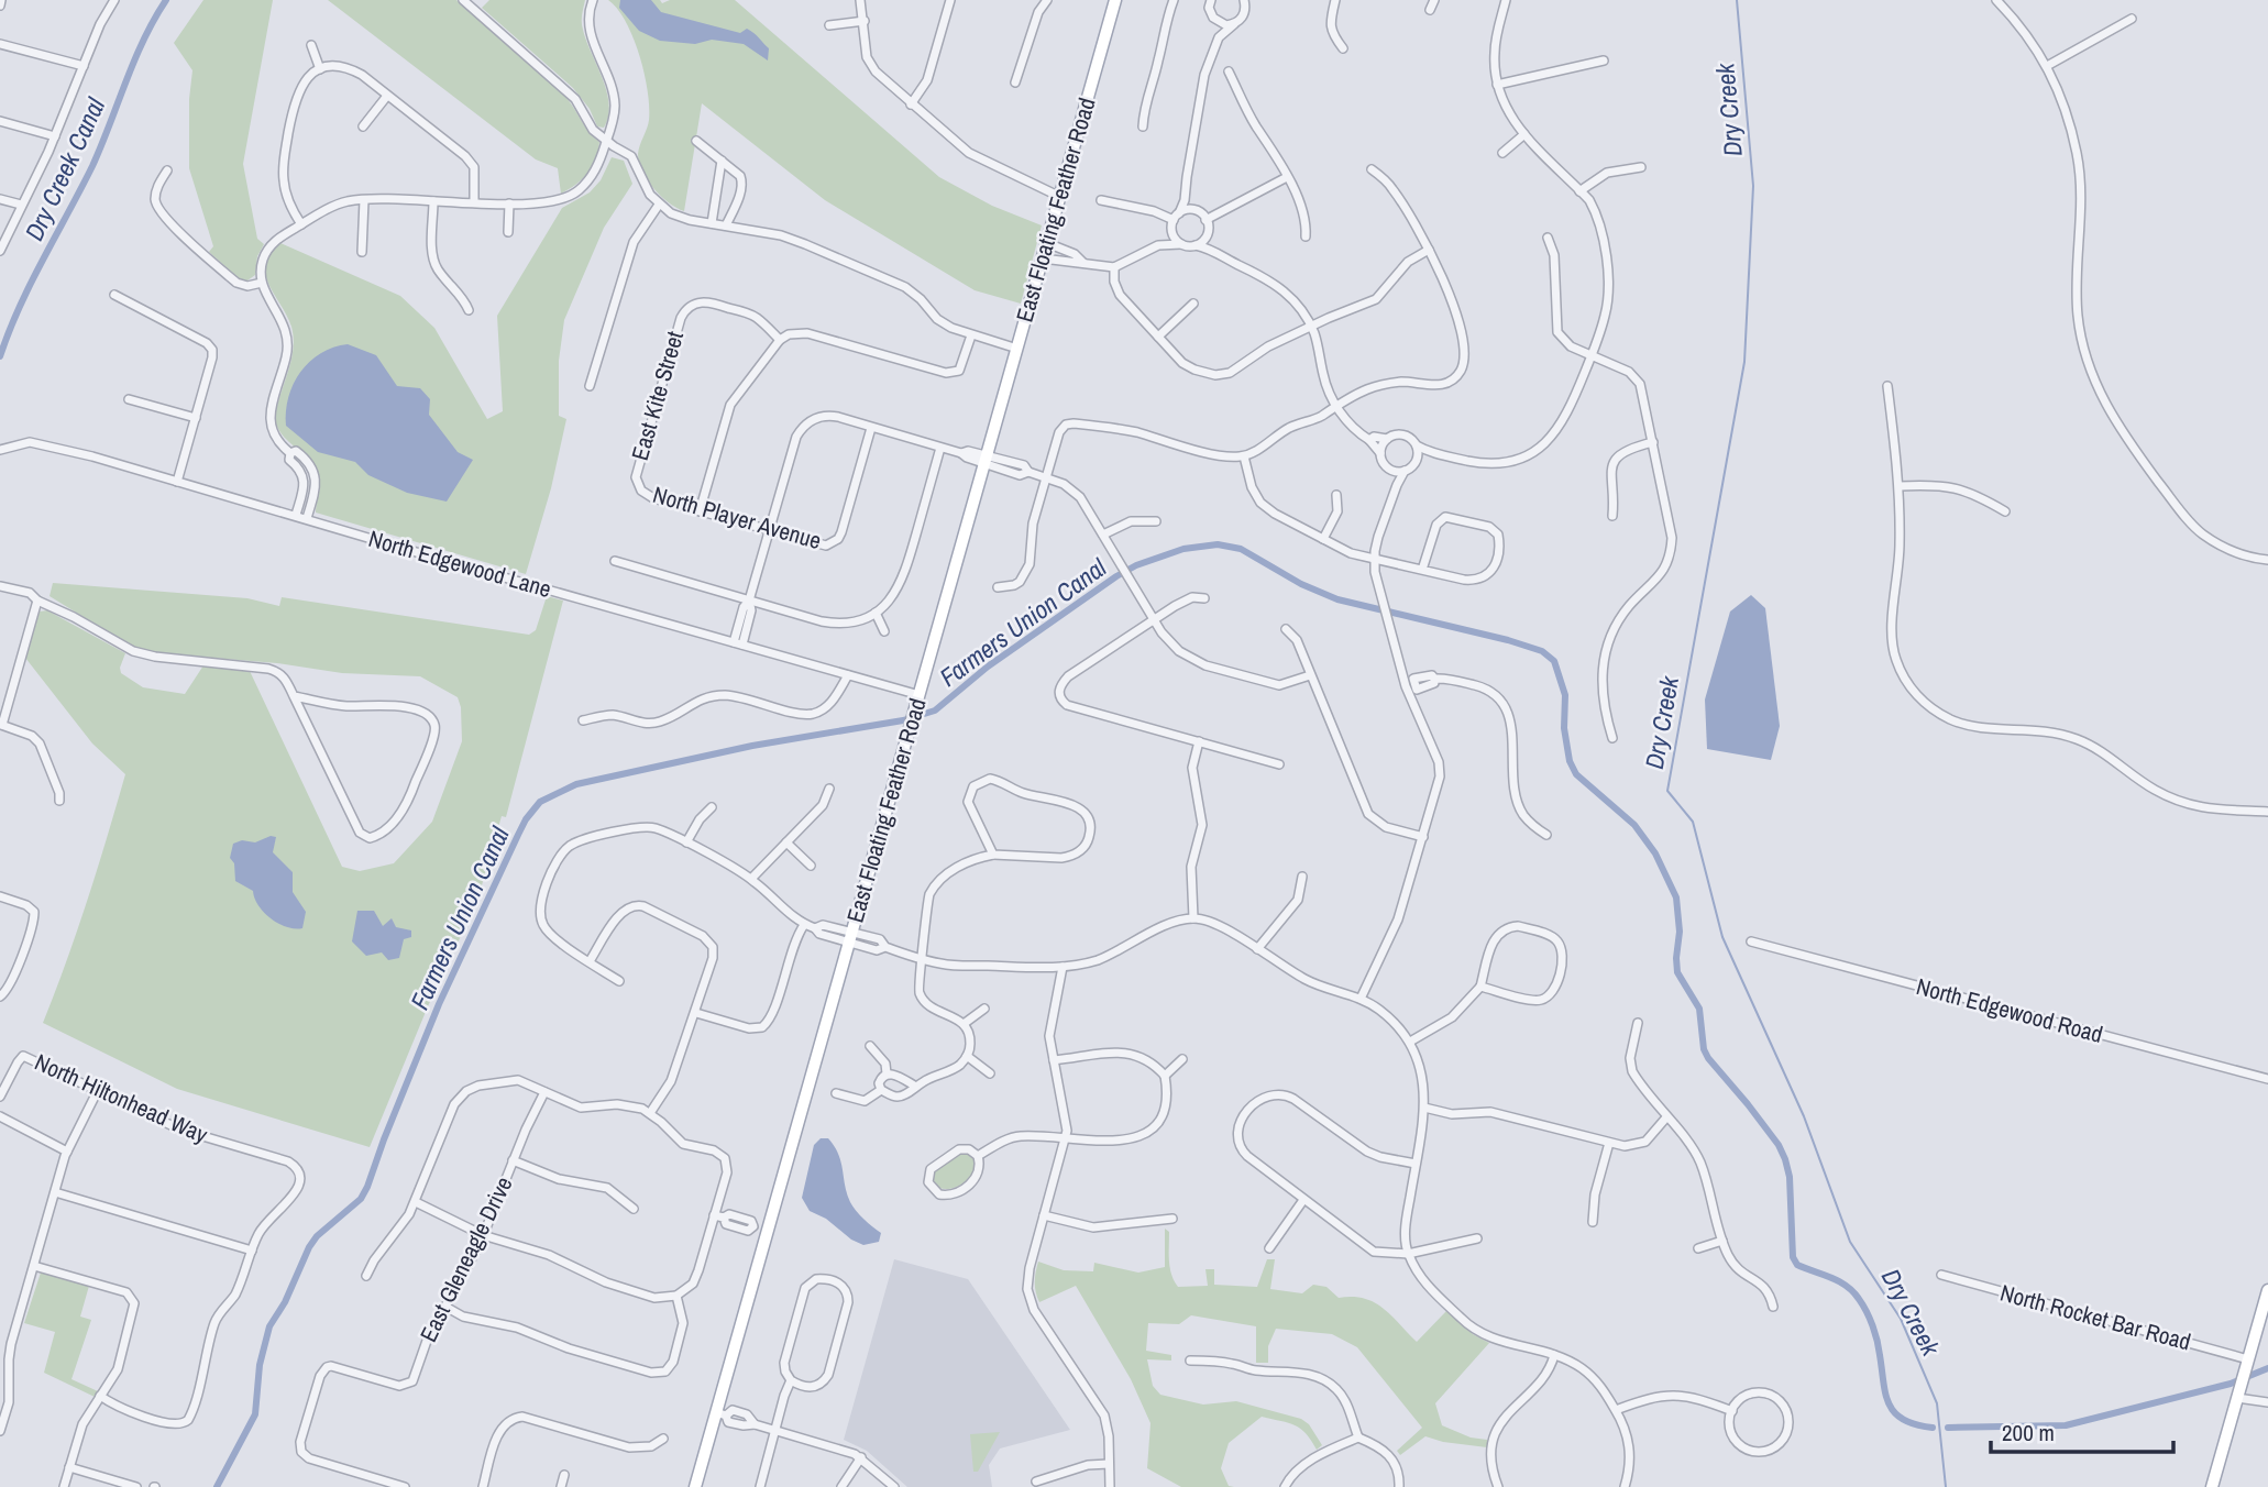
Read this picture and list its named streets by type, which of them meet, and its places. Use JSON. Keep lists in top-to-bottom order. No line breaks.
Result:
{"streets":{"main road":["East Floating Feather Road"],"street":["East Kite Street","North Player Avenue","North Edgewood Lane","North Edgewood Road","North Hiltonhead Way","East Gleneagle Drive","North Rocket Bar Road"]},"crossings":[["East Floating Feather Road","North Edgewood Lane"],["East Kite Street","North Player Avenue"]],"water":["Dry Creek","Dry Creek Canal","Farmers Union Canal"],"scale_bar":"200 m"}
